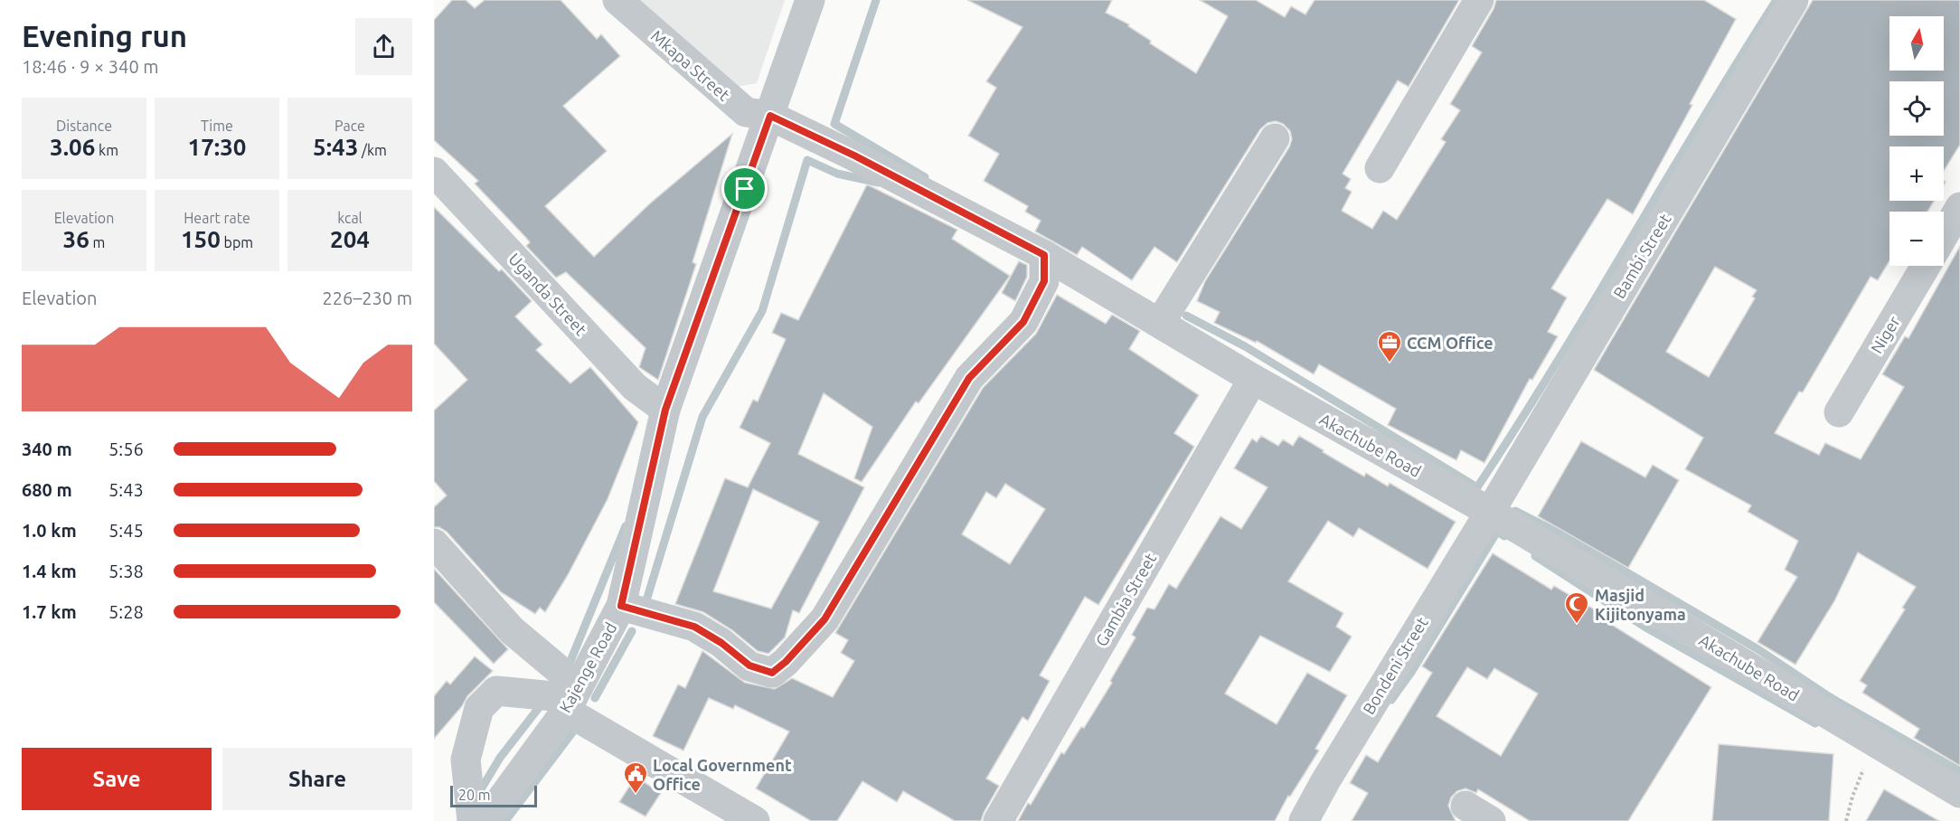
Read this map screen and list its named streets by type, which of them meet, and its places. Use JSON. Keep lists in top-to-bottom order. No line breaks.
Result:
{"streets":{"street":["Mkapa Street","Bambi Street","Uganda Street","Niger","Akachube Road","Gambia Street","Bondeni Street","Kajenge Road"]},"crossings":[["Mkapa Street","Akachube Road"],["Mkapa Street","Kajenge Road"],["Bambi Street","Akachube Road"],["Bambi Street","Bondeni Street"],["Uganda Street","Kajenge Road"],["Akachube Road","Gambia Street"],["Akachube Road","Bondeni Street"],["Akachube Road","Kajenge Road"]],"places":{"office":["CCM Office"],"mosque":["Masjid Kijitonyama"],"public building":["Local Government Office"]},"scale_bar":"20 m","north":"top","page":{"heading":["Evening run","18:46 · 9 × 340 m"],"map_buttons":["+","−"],"stats":[["Distance","3.06 km"],["Time","17:30"],["Pace","5:43 /km"],["Elevation","36 m"],["Heart rate","150 bpm"],["kcal","204"]],"chart":["Elevation","226–230 m"],"list":[{"name":"340 m","note":"5:56"},{"name":"680 m","note":"5:43"},{"name":"1.0 km","note":"5:45"},{"name":"1.4 km","note":"5:38"},{"name":"1.7 km","note":"5:28"}],"buttons":["Save","Share"],"scale":"20 m"}}
